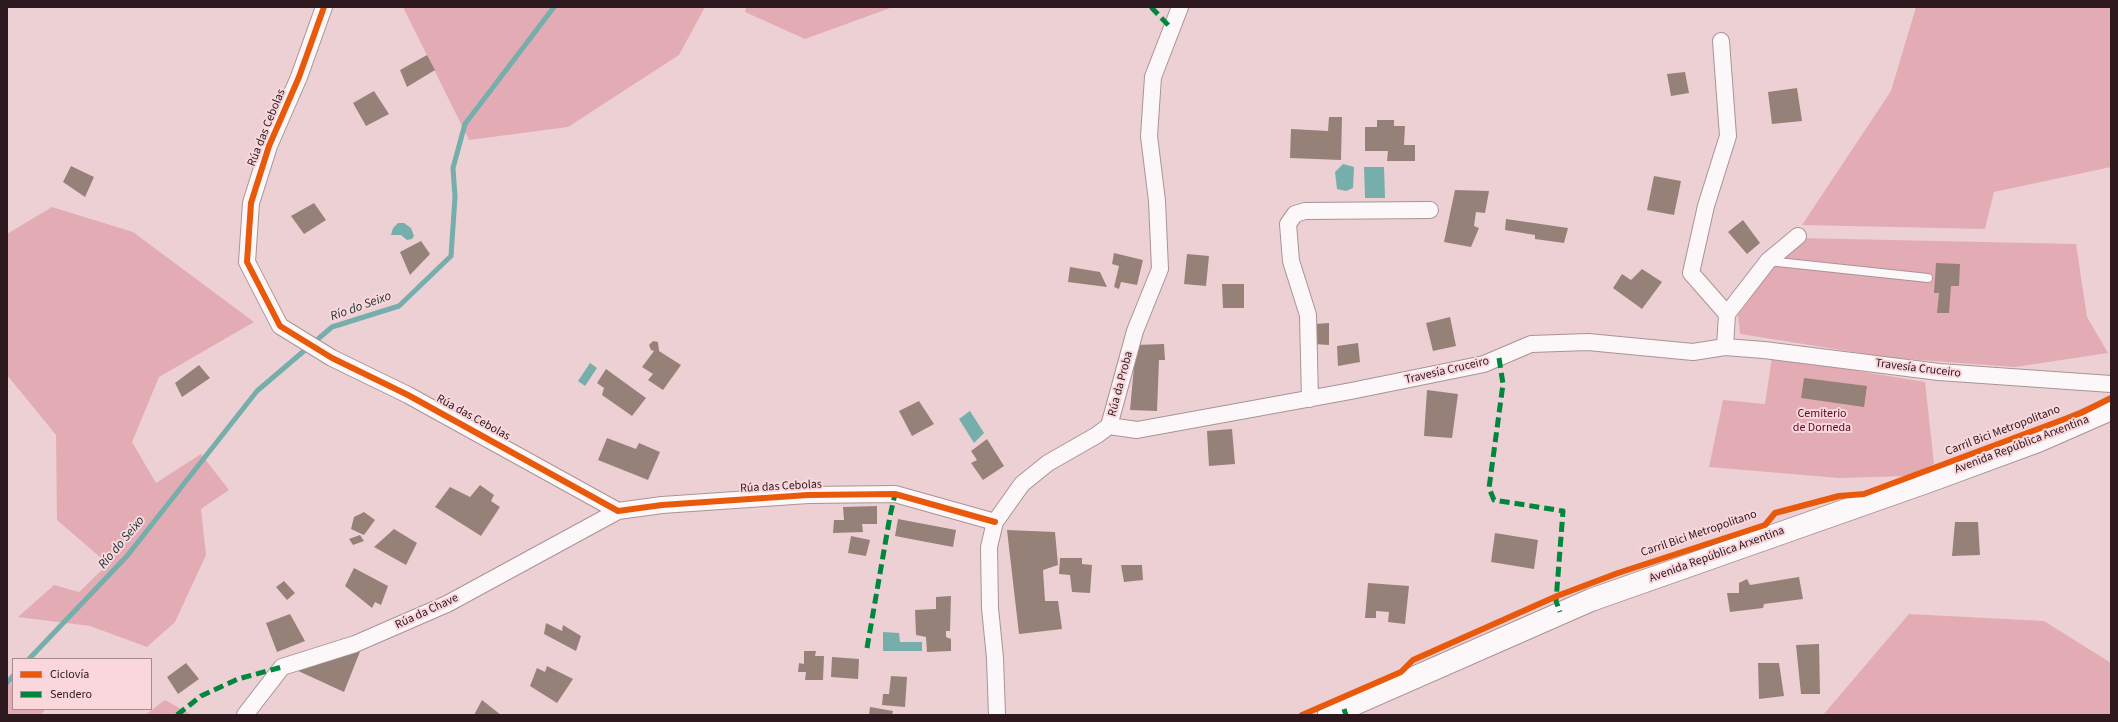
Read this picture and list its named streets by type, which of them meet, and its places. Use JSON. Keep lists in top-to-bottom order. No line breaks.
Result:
{"streets":{"main road":["Avenida República Arxentina"],"street":["Rúa das Cebolas","Travesía Cruceiro","Rúa da Proba","Rúa da Chave"],"cycle path":["Carril Bici Metropolitano"]},"crossings":[["Rúa das Cebolas","Rúa da Proba"],["Rúa das Cebolas","Rúa da Chave"],["Travesía Cruceiro","Rúa da Proba"]],"water":["Río do Seixo"],"parks":["Cemiterio de Dorneda"],"legend":["Ciclovía","Sendero"]}
